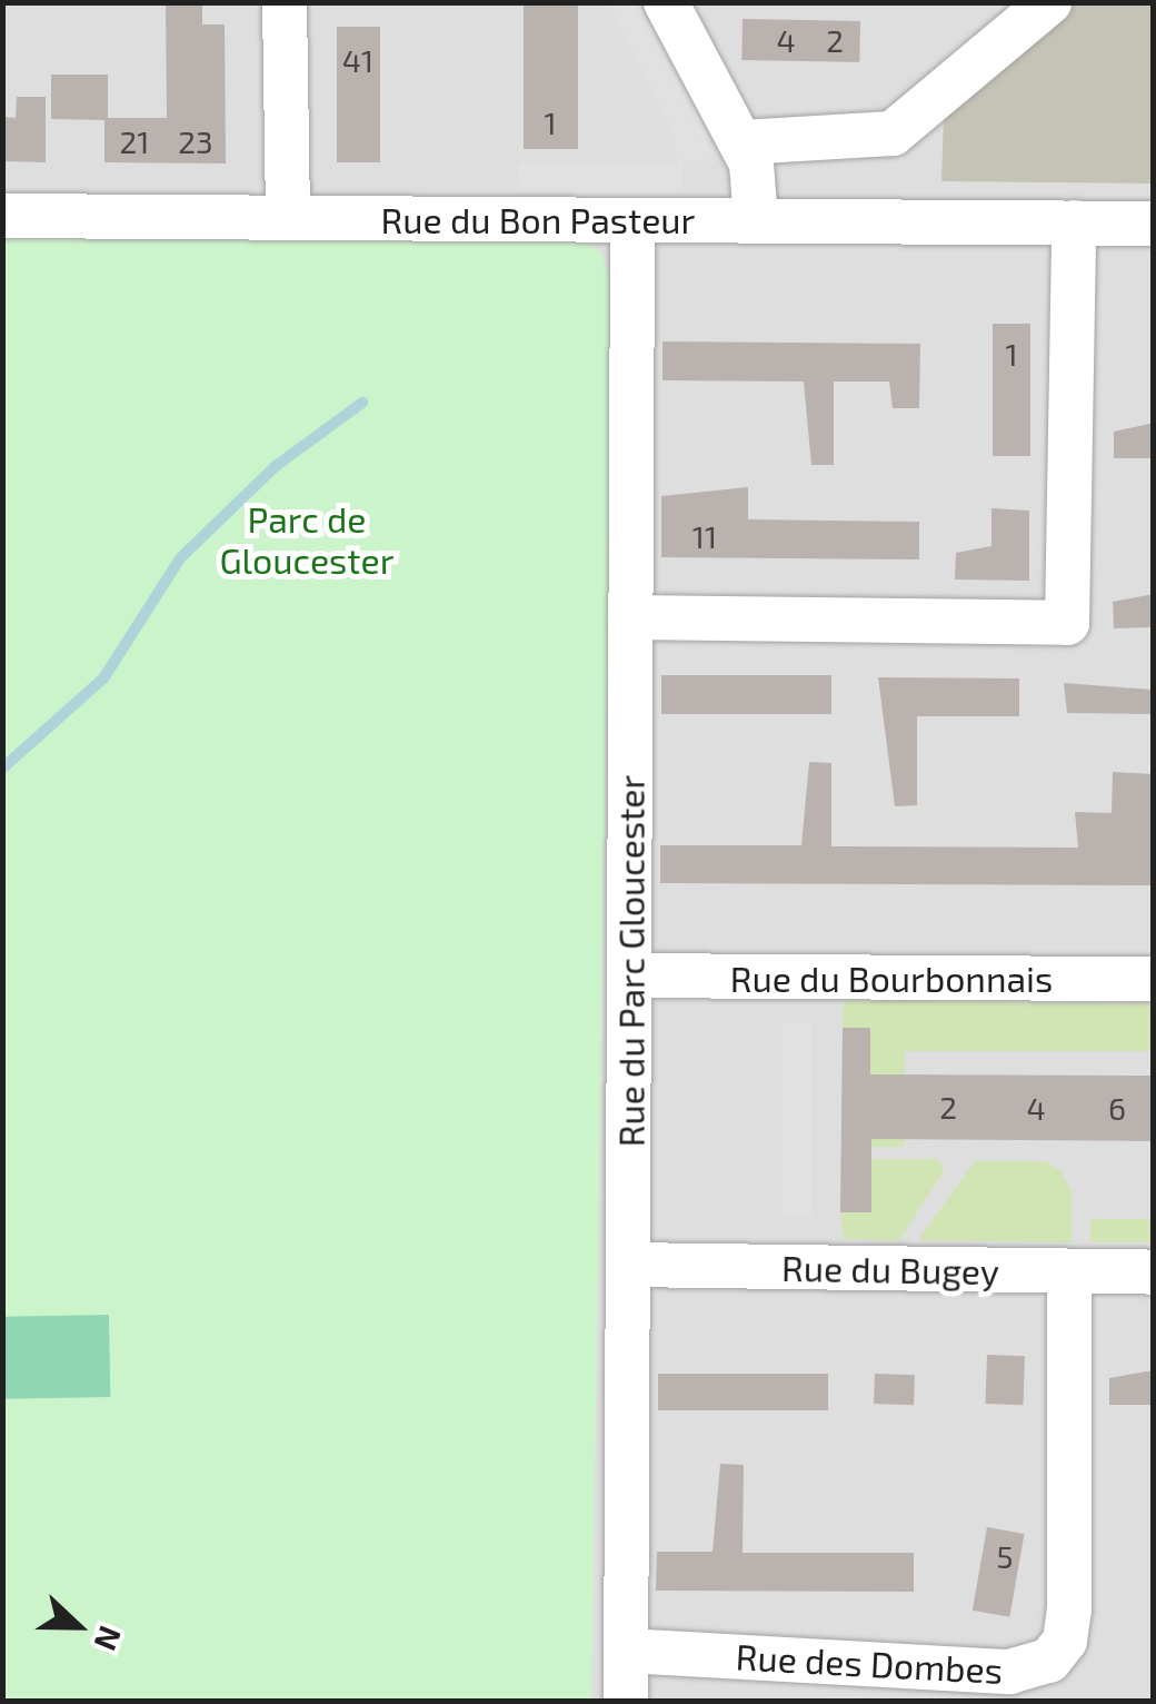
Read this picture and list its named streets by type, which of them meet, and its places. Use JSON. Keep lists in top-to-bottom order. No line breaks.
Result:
{"streets":{"street":["Rue du Bon Pasteur","Rue du Parc Gloucester","Rue du Bourbonnais","Rue du Bugey","Rue des Dombes"]},"crossings":[["Rue du Bon Pasteur","Rue du Parc Gloucester"],["Rue du Parc Gloucester","Rue du Bourbonnais"],["Rue du Parc Gloucester","Rue du Bugey"],["Rue du Parc Gloucester","Rue des Dombes"],["Rue du Bugey","Rue des Dombes"]],"parks":["Parc de Gloucester"],"house_numbers":["4","2","41","1","21","23","1","11","2","4","6","5"],"north":"right"}
